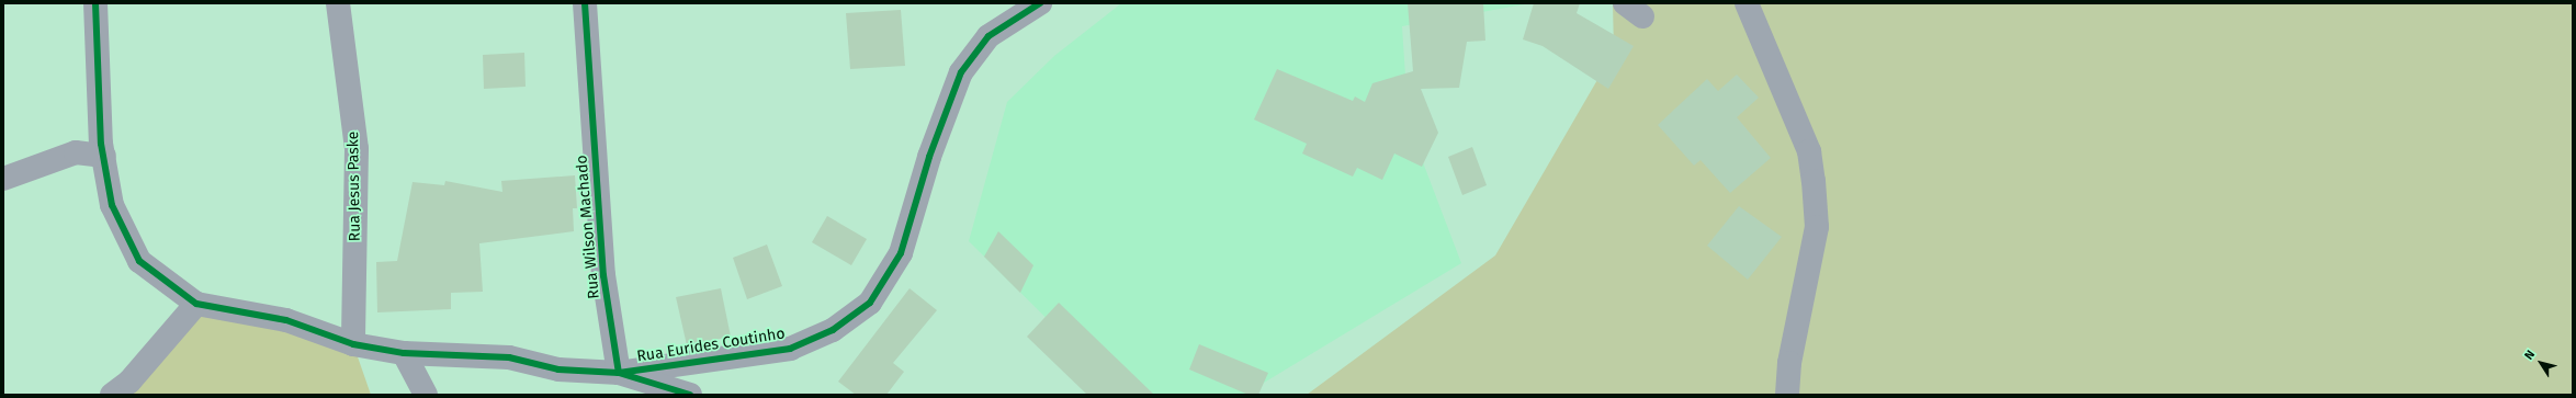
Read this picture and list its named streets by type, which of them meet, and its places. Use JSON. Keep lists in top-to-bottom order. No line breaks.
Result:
{"streets":{"street":["Rua Jesus Paske","Rua Wilson Machado","Rua Eurides Coutinho"]},"crossings":[["Rua Jesus Paske","Rua Eurides Coutinho"],["Rua Wilson Machado","Rua Eurides Coutinho"]],"north":"top left"}
